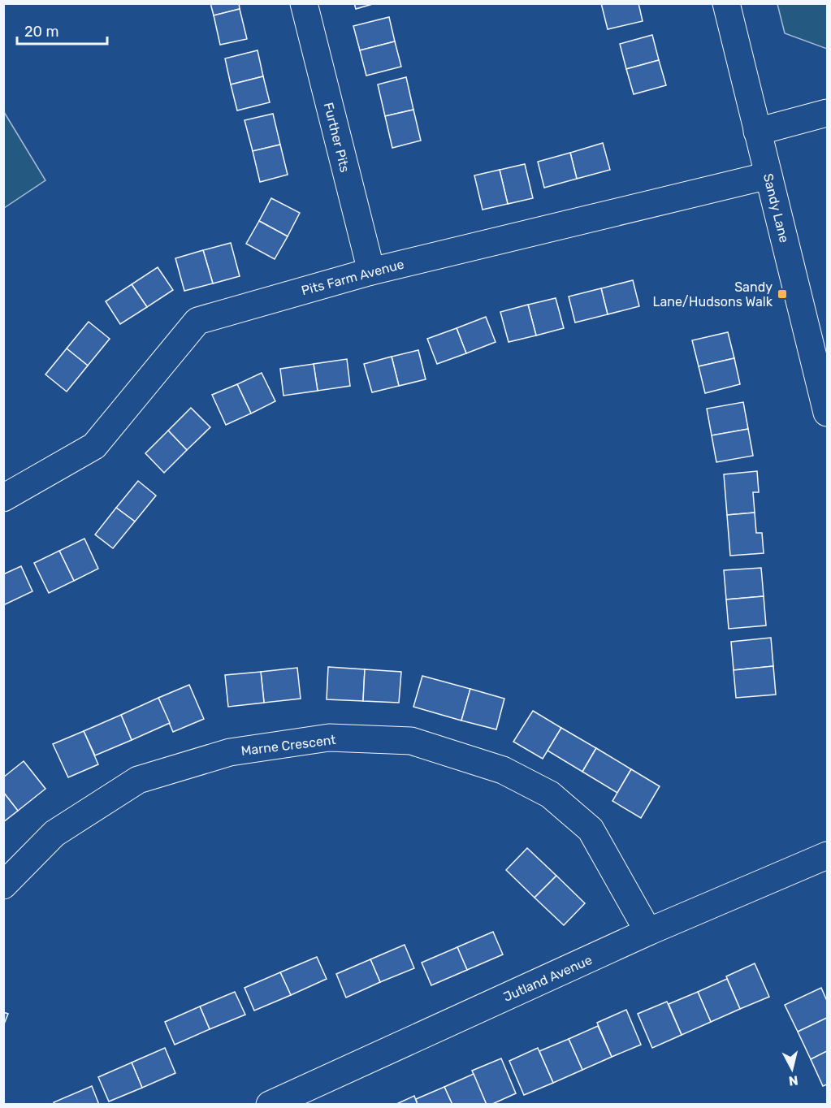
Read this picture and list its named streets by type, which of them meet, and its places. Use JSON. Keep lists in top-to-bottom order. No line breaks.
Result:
{"streets":{"street":["Further Pits","Sandy Lane","Pits Farm Avenue","Marne Crescent","Jutland Avenue"]},"crossings":[["Further Pits","Pits Farm Avenue"],["Sandy Lane","Pits Farm Avenue"],["Marne Crescent","Jutland Avenue"]],"places":{"transit":["Sandy Lane/Hudsons Walk"]},"scale_bar":"20 m","north":"bottom"}
